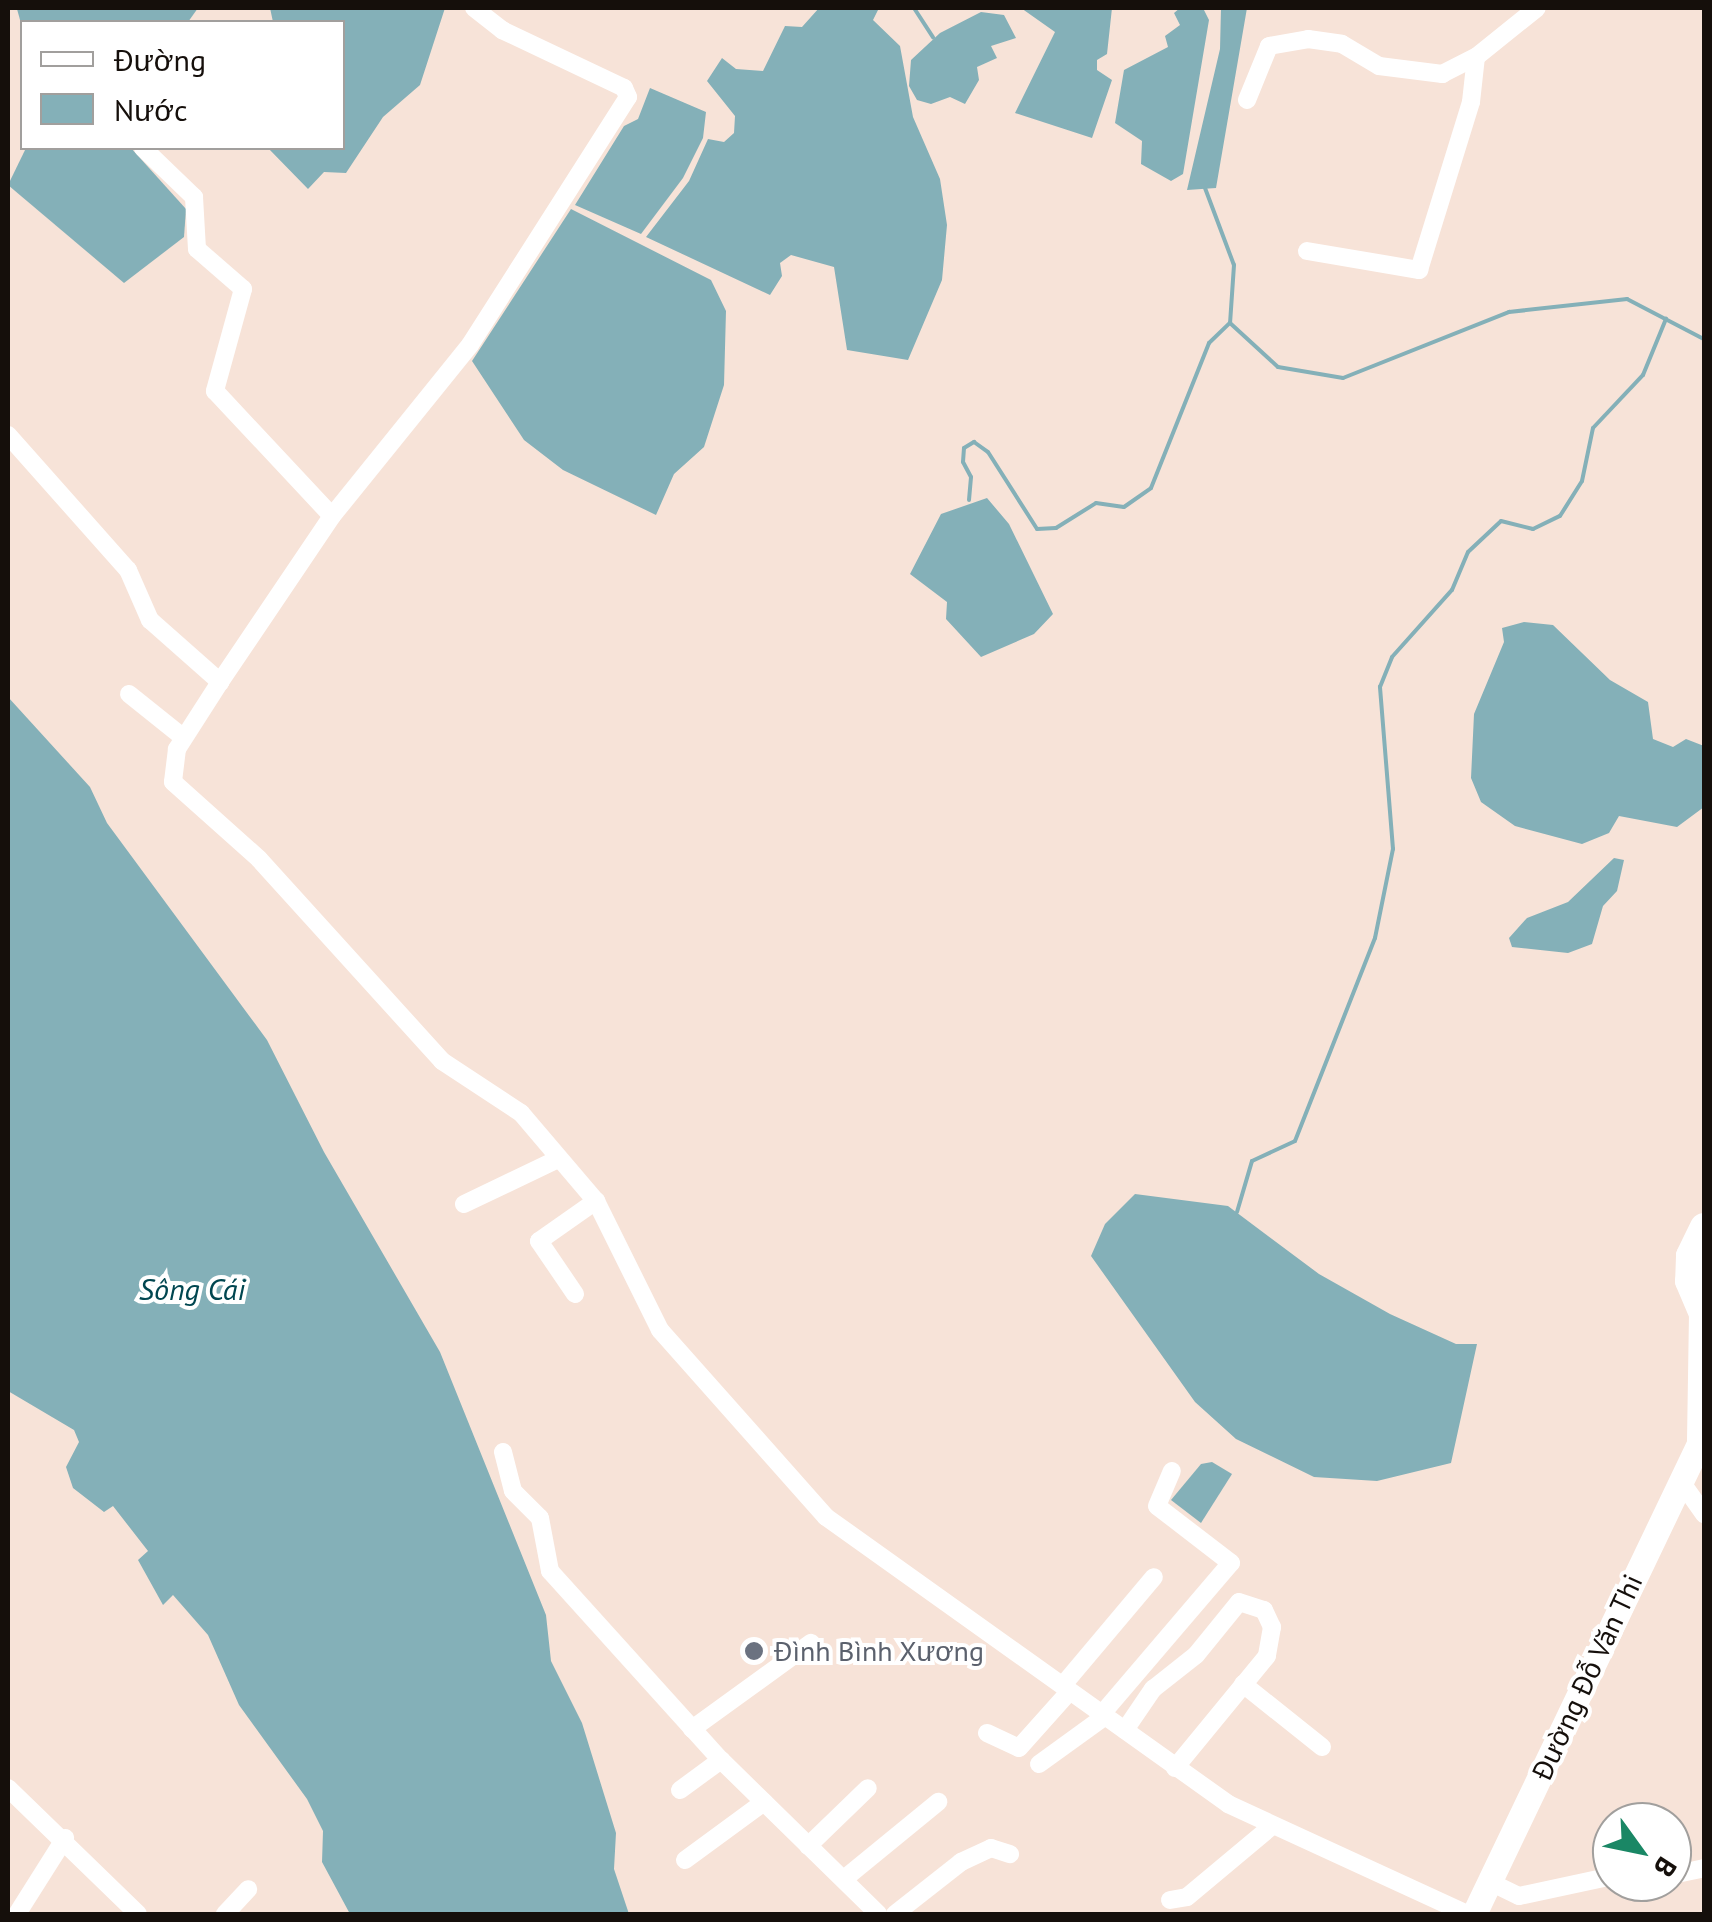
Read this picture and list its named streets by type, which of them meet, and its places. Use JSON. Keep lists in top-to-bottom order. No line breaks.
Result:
{"streets":{"street":["Đường Đỗ Văn Thi"]},"water":["Sông Cái"],"places":["Đình Bình Xương"],"legend":["Đường","Nước"],"north":"bottom right"}
